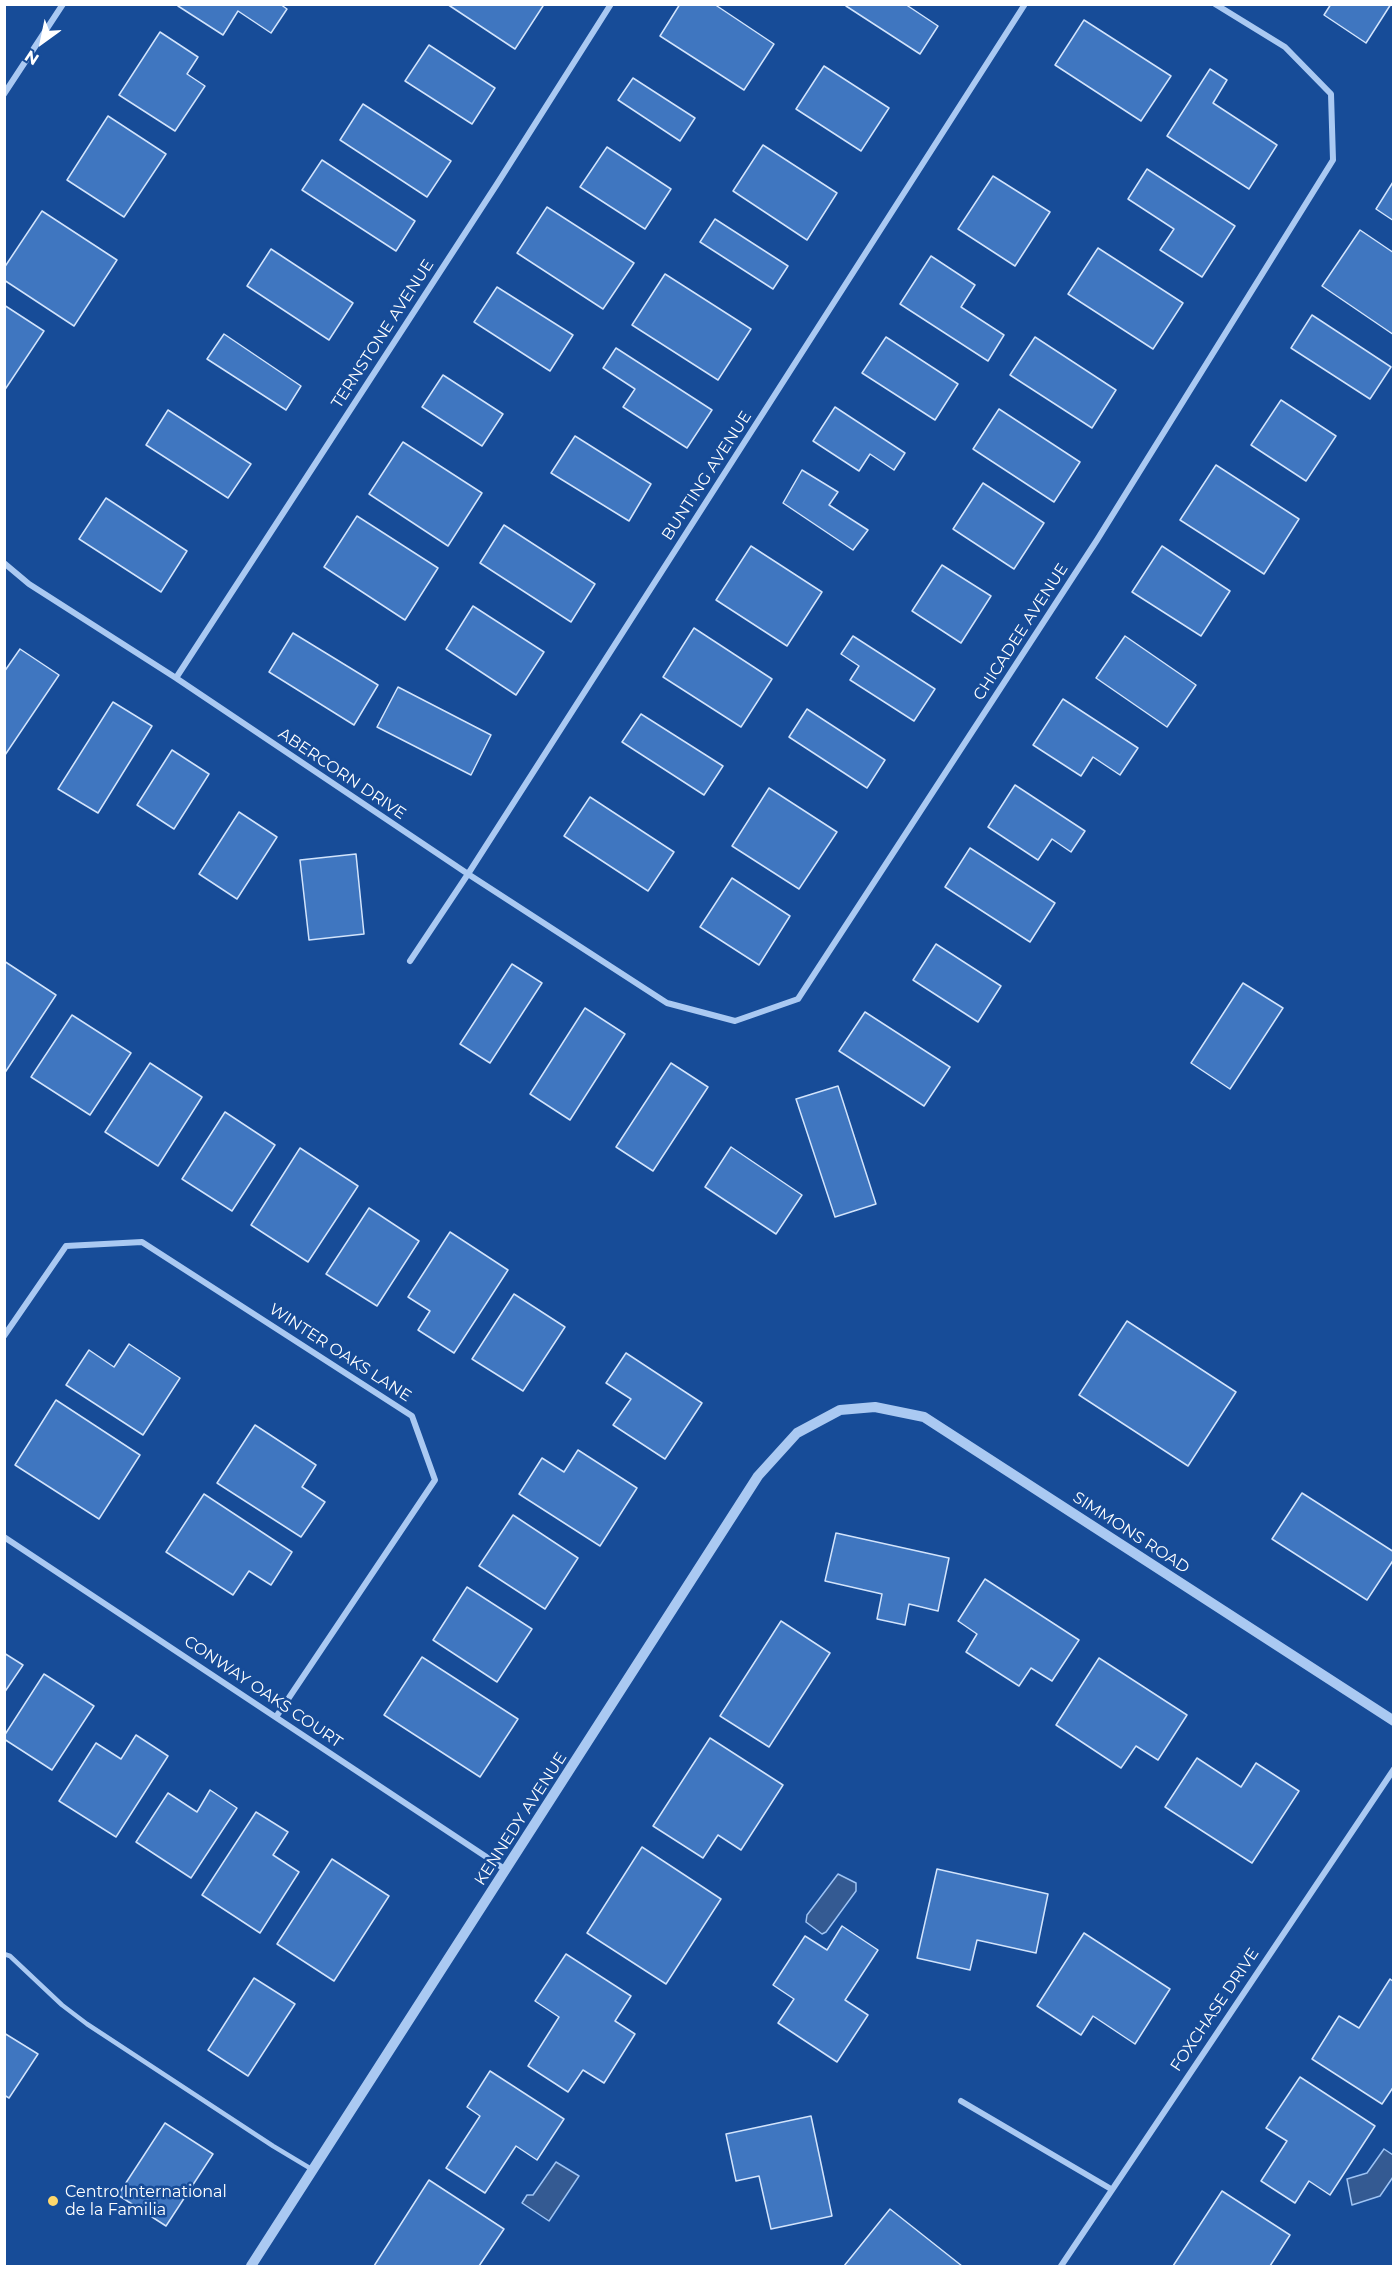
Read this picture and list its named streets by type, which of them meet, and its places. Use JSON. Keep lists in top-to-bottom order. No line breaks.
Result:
{"streets":{"street":["TERNSTONE AVENUE","BUNTING AVENUE","CHICADEE AVENUE","ABERCORN DRIVE","WINTER OAKS LANE","SIMMONS ROAD","CONWAY OAKS COURT","KENNEDY AVENUE","FOXCHASE DRIVE"]},"crossings":[["TERNSTONE AVENUE","ABERCORN DRIVE"],["BUNTING AVENUE","ABERCORN DRIVE"],["CHICADEE AVENUE","ABERCORN DRIVE"],["WINTER OAKS LANE","CONWAY OAKS COURT"],["SIMMONS ROAD","KENNEDY AVENUE"],["CONWAY OAKS COURT","KENNEDY AVENUE"]],"places":["Centro International de la Familia"],"north":"bottom left"}
